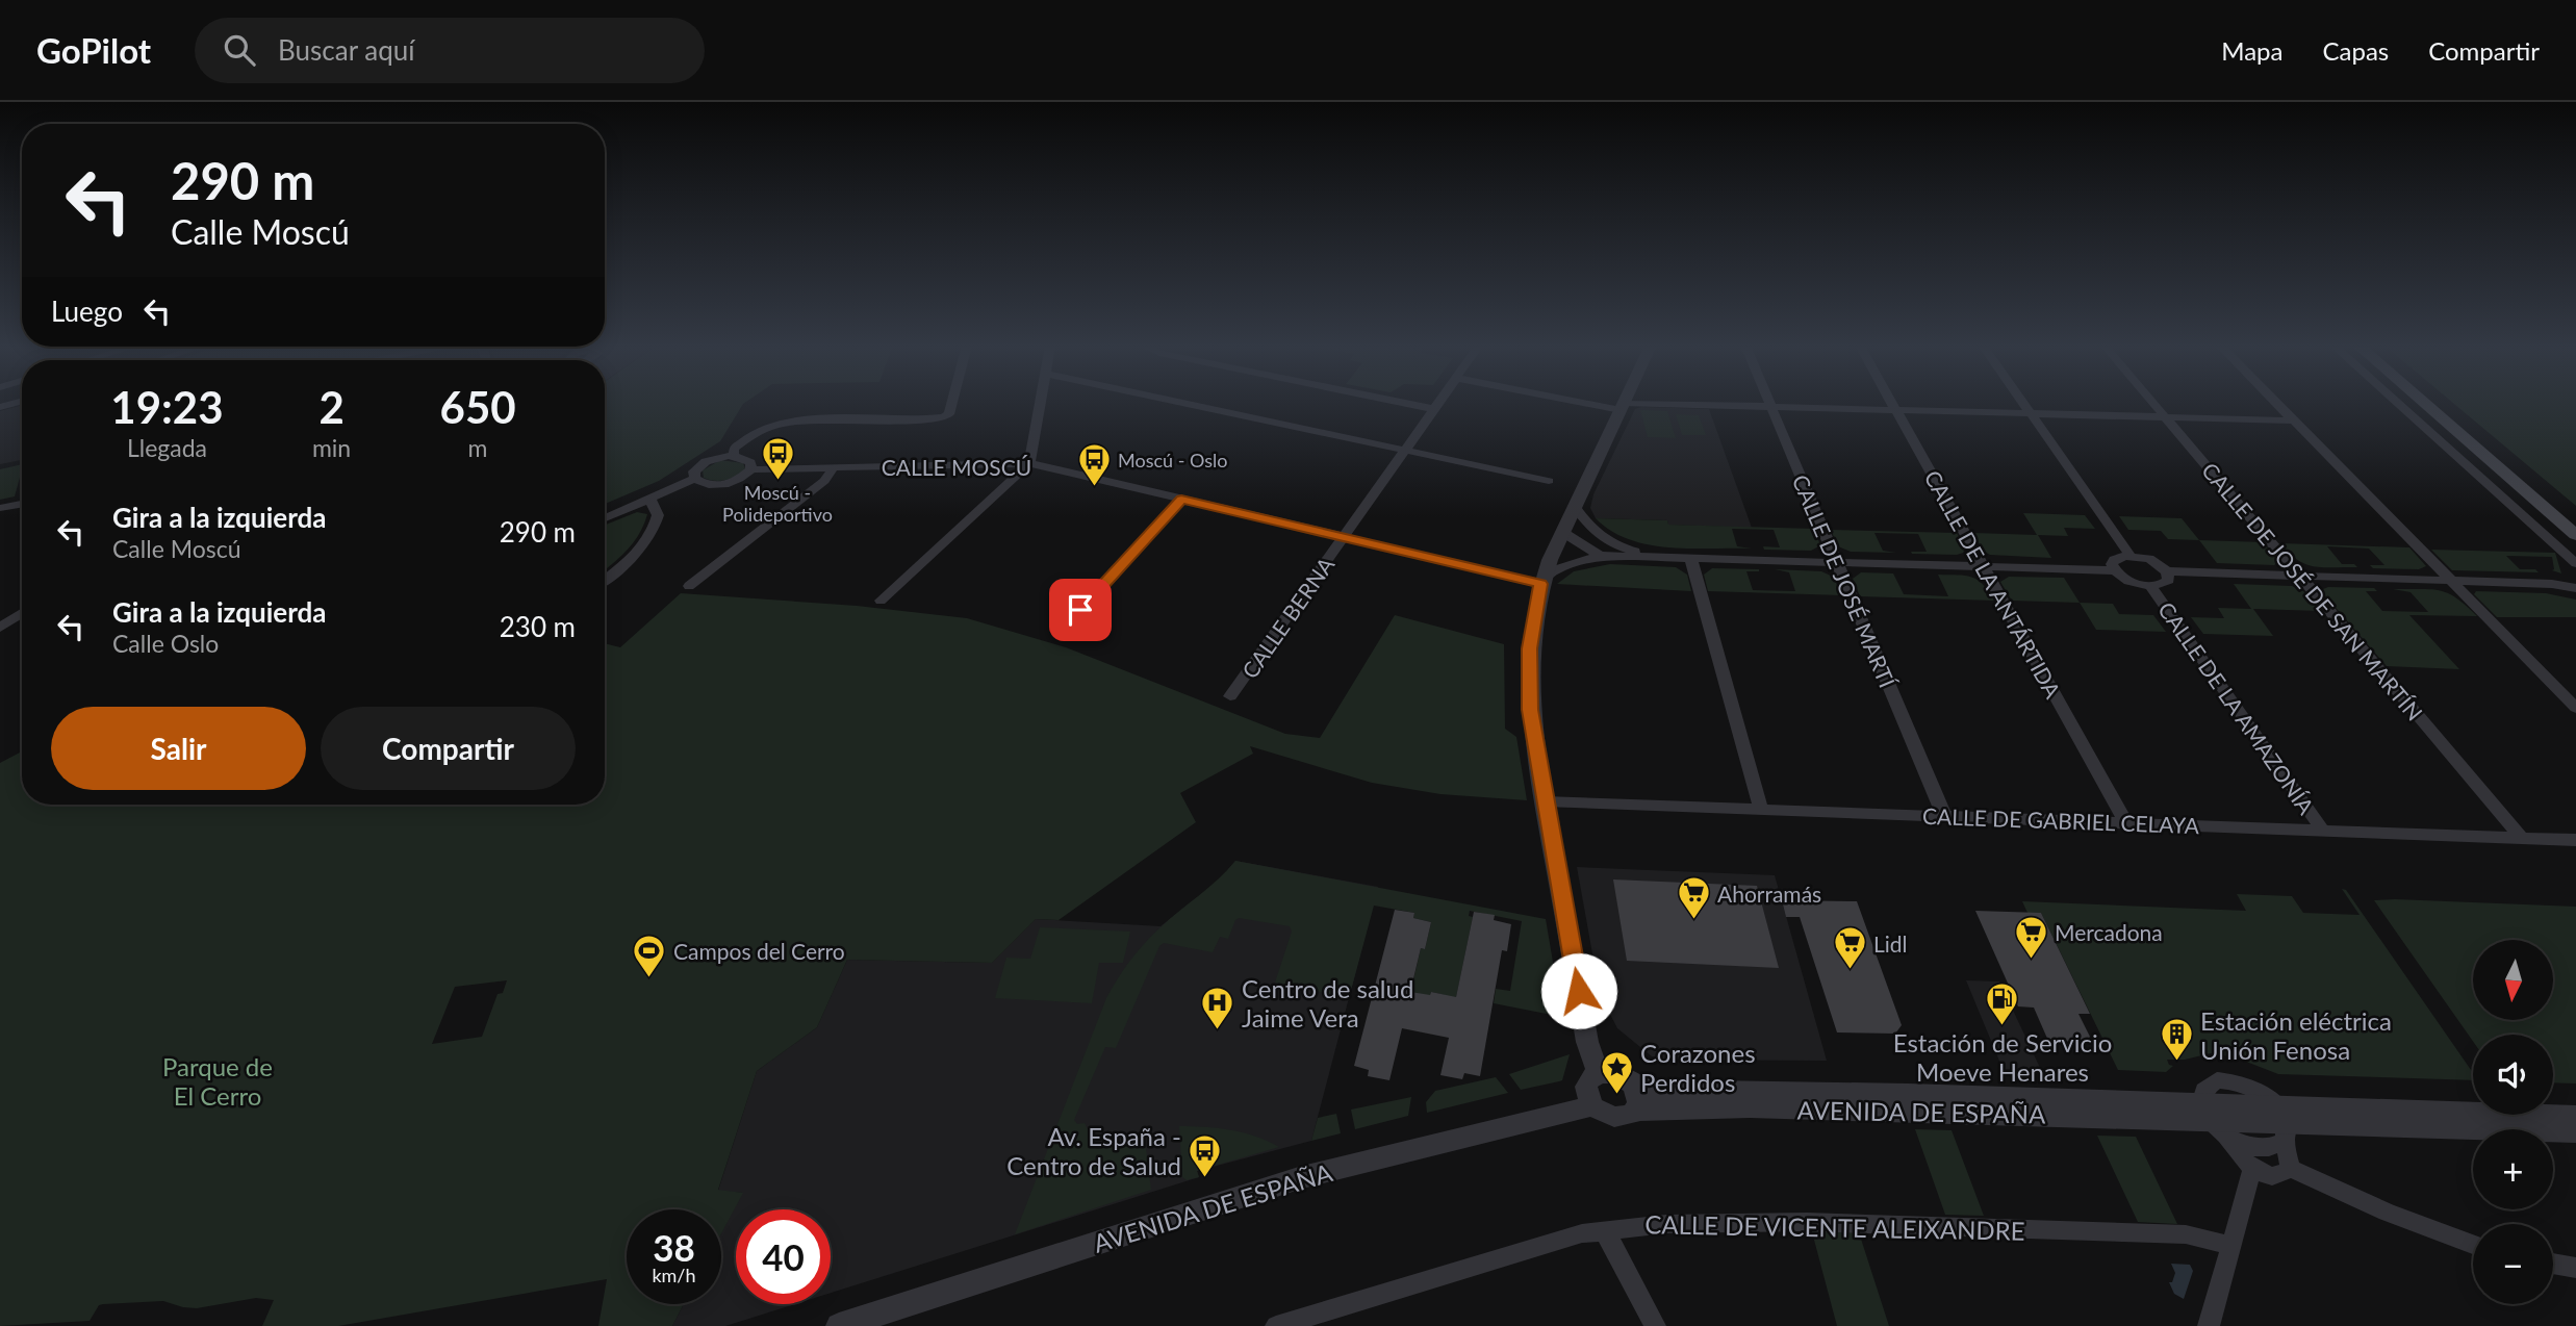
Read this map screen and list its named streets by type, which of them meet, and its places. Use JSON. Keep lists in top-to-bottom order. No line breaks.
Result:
{"streets":{"street":["CALLE MOSCÚ","CALLE DE JOSÉ MARTÍ","CALLE DE LA ANTÁRTIDA","CALLE DE JOSÉ DE SAN MARTÍN","CALLE BERNA","CALLE DE LA AMAZONÍA","CALLE DE GABRIEL CELAYA","AVENIDA DE ESPAÑA","CALLE DE VICENTE ALEIXANDRE"]},"crossings":[["CALLE MOSCÚ","CALLE BERNA"],["CALLE DE JOSÉ MARTÍ","CALLE DE GABRIEL CELAYA"],["CALLE DE LA ANTÁRTIDA","CALLE DE GABRIEL CELAYA"],["CALLE DE JOSÉ DE SAN MARTÍN","CALLE DE GABRIEL CELAYA"],["CALLE DE LA AMAZONÍA","CALLE DE GABRIEL CELAYA"]],"parks":["Parque de El Cerro"],"places":{"bus stop":["Moscú - Polideportivo","Moscú - Oslo","Av. España - Centro de Salud"],"supermarket":["Ahorramás","Mercadona","Lidl"],"sports":["Campos del Cerro"],"fuel station":["Estación de Servicio Moeve Henares"],"hospital":["Centro de salud Jaime Vera"],"building":["Estación eléctrica Unión Fenosa"],"place":["Corazones Perdidos"]},"north":"bottom","page":{"header":"GoPilot","search":"Buscar aquí","nav":["Mapa","Capas","Compartir"],"turn":["290 m","Calle Moscú"],"then":"Luego","eta":["19:23","Llegada","2","min","650","m"],"list":[{"name":"Gira a la izquierda","note":"Calle Moscú","value":"290 m"},{"name":"Gira a la izquierda","note":"Calle Oslo","value":"230 m"}],"buttons":["Salir","Compartir"],"map_buttons":["+","−"],"speed":"38 km/h","limit":"40"}}
